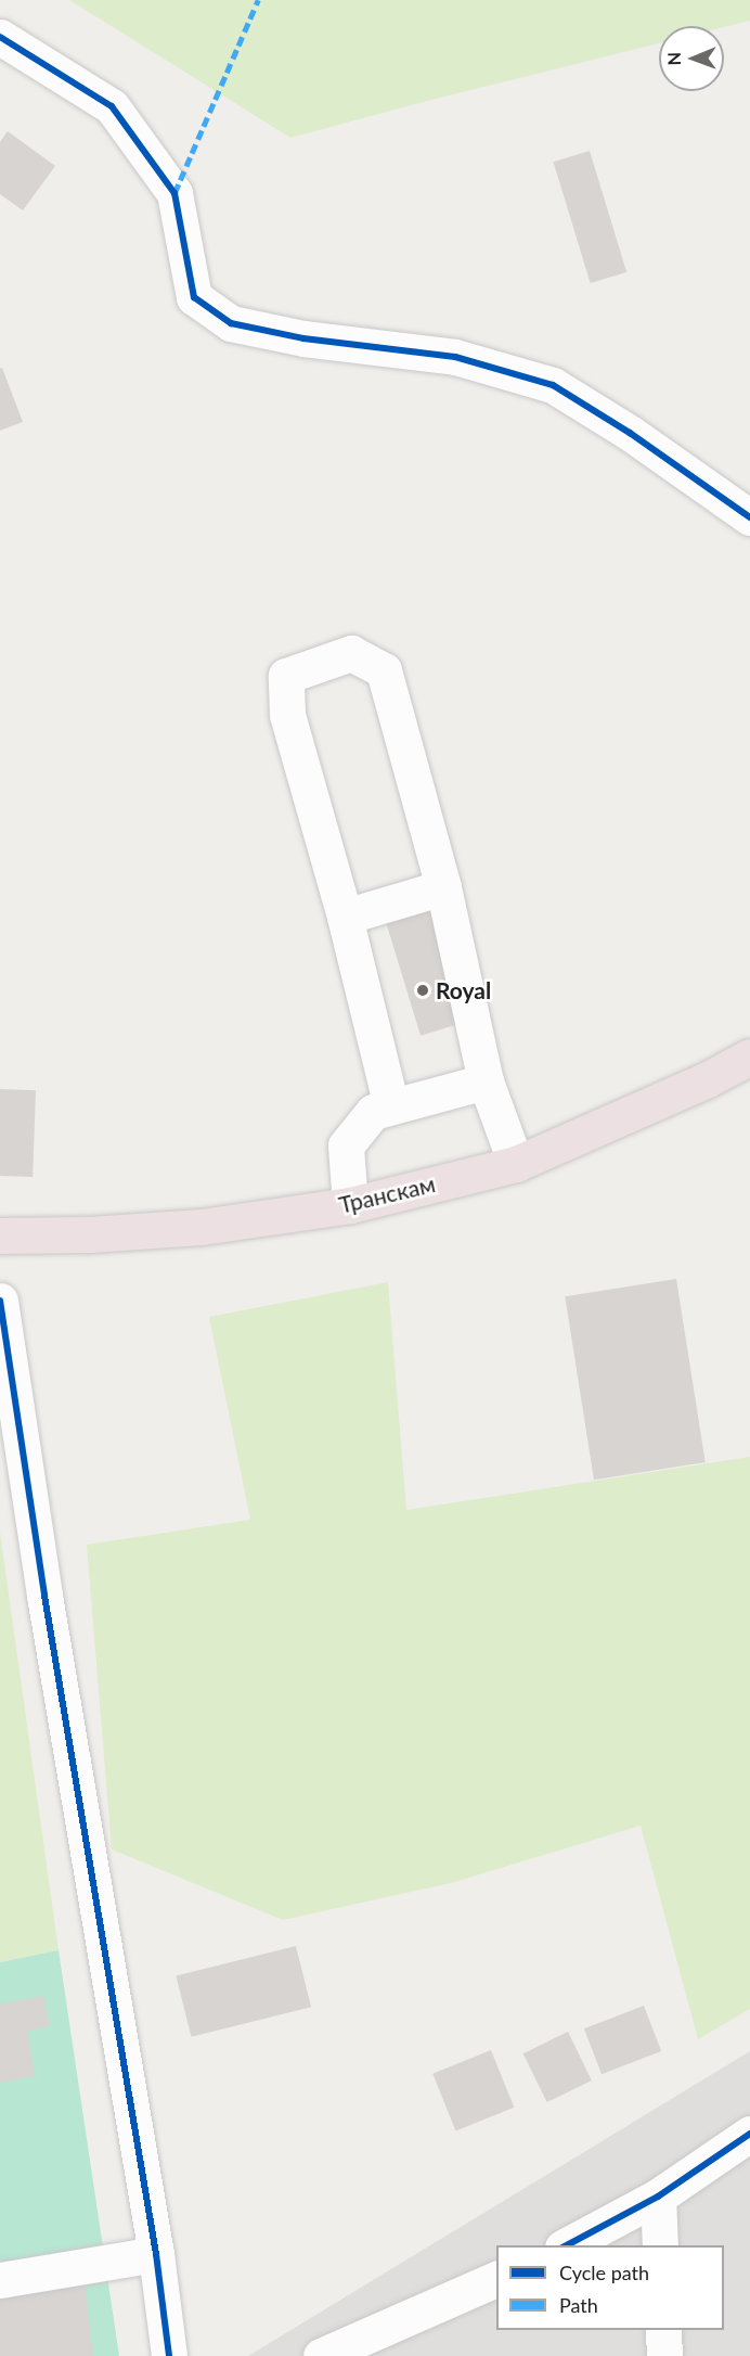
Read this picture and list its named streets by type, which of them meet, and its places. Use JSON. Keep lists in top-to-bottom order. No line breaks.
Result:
{"streets":{"highway":["Транскам"]},"places":["Royal"],"legend":["Cycle path","Path"],"north":"left"}
